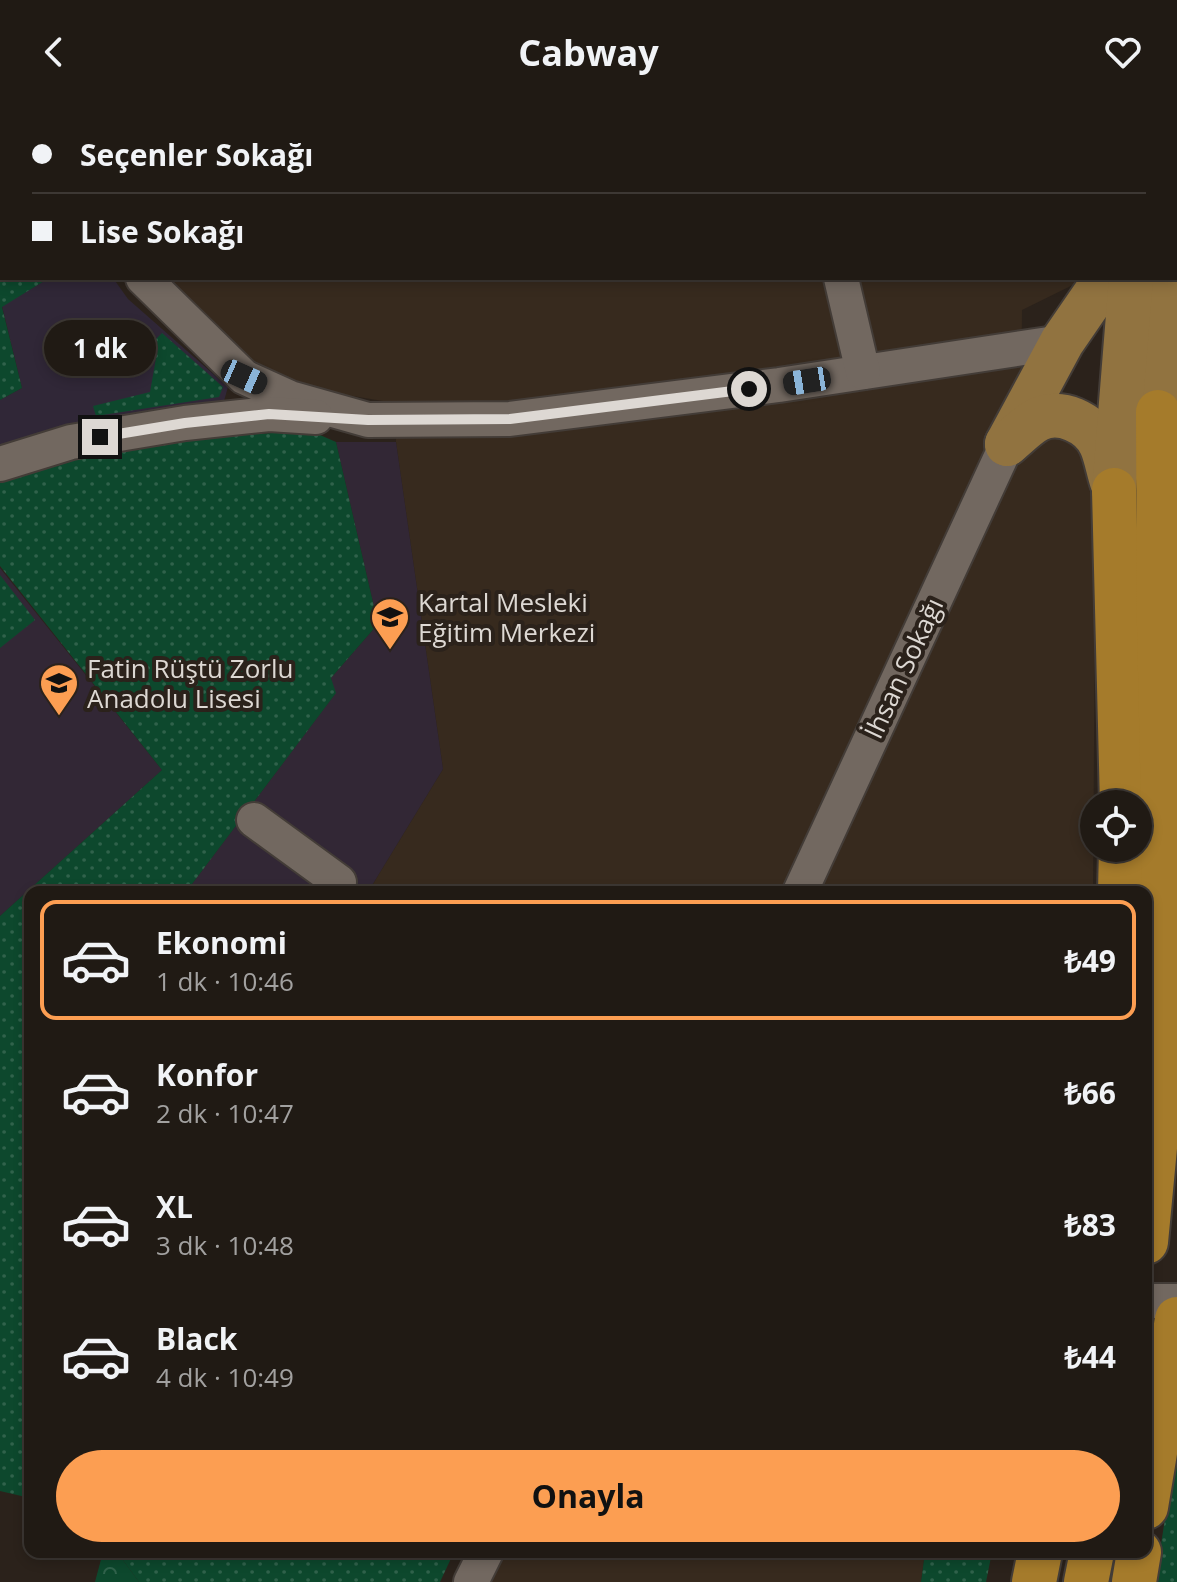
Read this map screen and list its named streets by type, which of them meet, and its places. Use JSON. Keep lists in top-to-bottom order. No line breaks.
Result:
{"streets":{"street":["İhsan Sokağı"]},"places":{"school or university":["Kartal Mesleki Eğitim Merkezi","Fatin Rüştü Zorlu Anadolu Lisesi"]},"page":{"header":"Cabway","banner":["Seçenler Sokağı","Lise Sokağı"],"bubble":"1 dk","list":[{"name":"Ekonomi","note":"1 dk · 10:46","value":"₺49"},{"name":"Konfor","note":"2 dk · 10:47","value":"₺66"},{"name":"XL","note":"3 dk · 10:48","value":"₺83"},{"name":"Black","note":"4 dk · 10:49","value":"₺44"}],"buttons":"Onayla"}}
